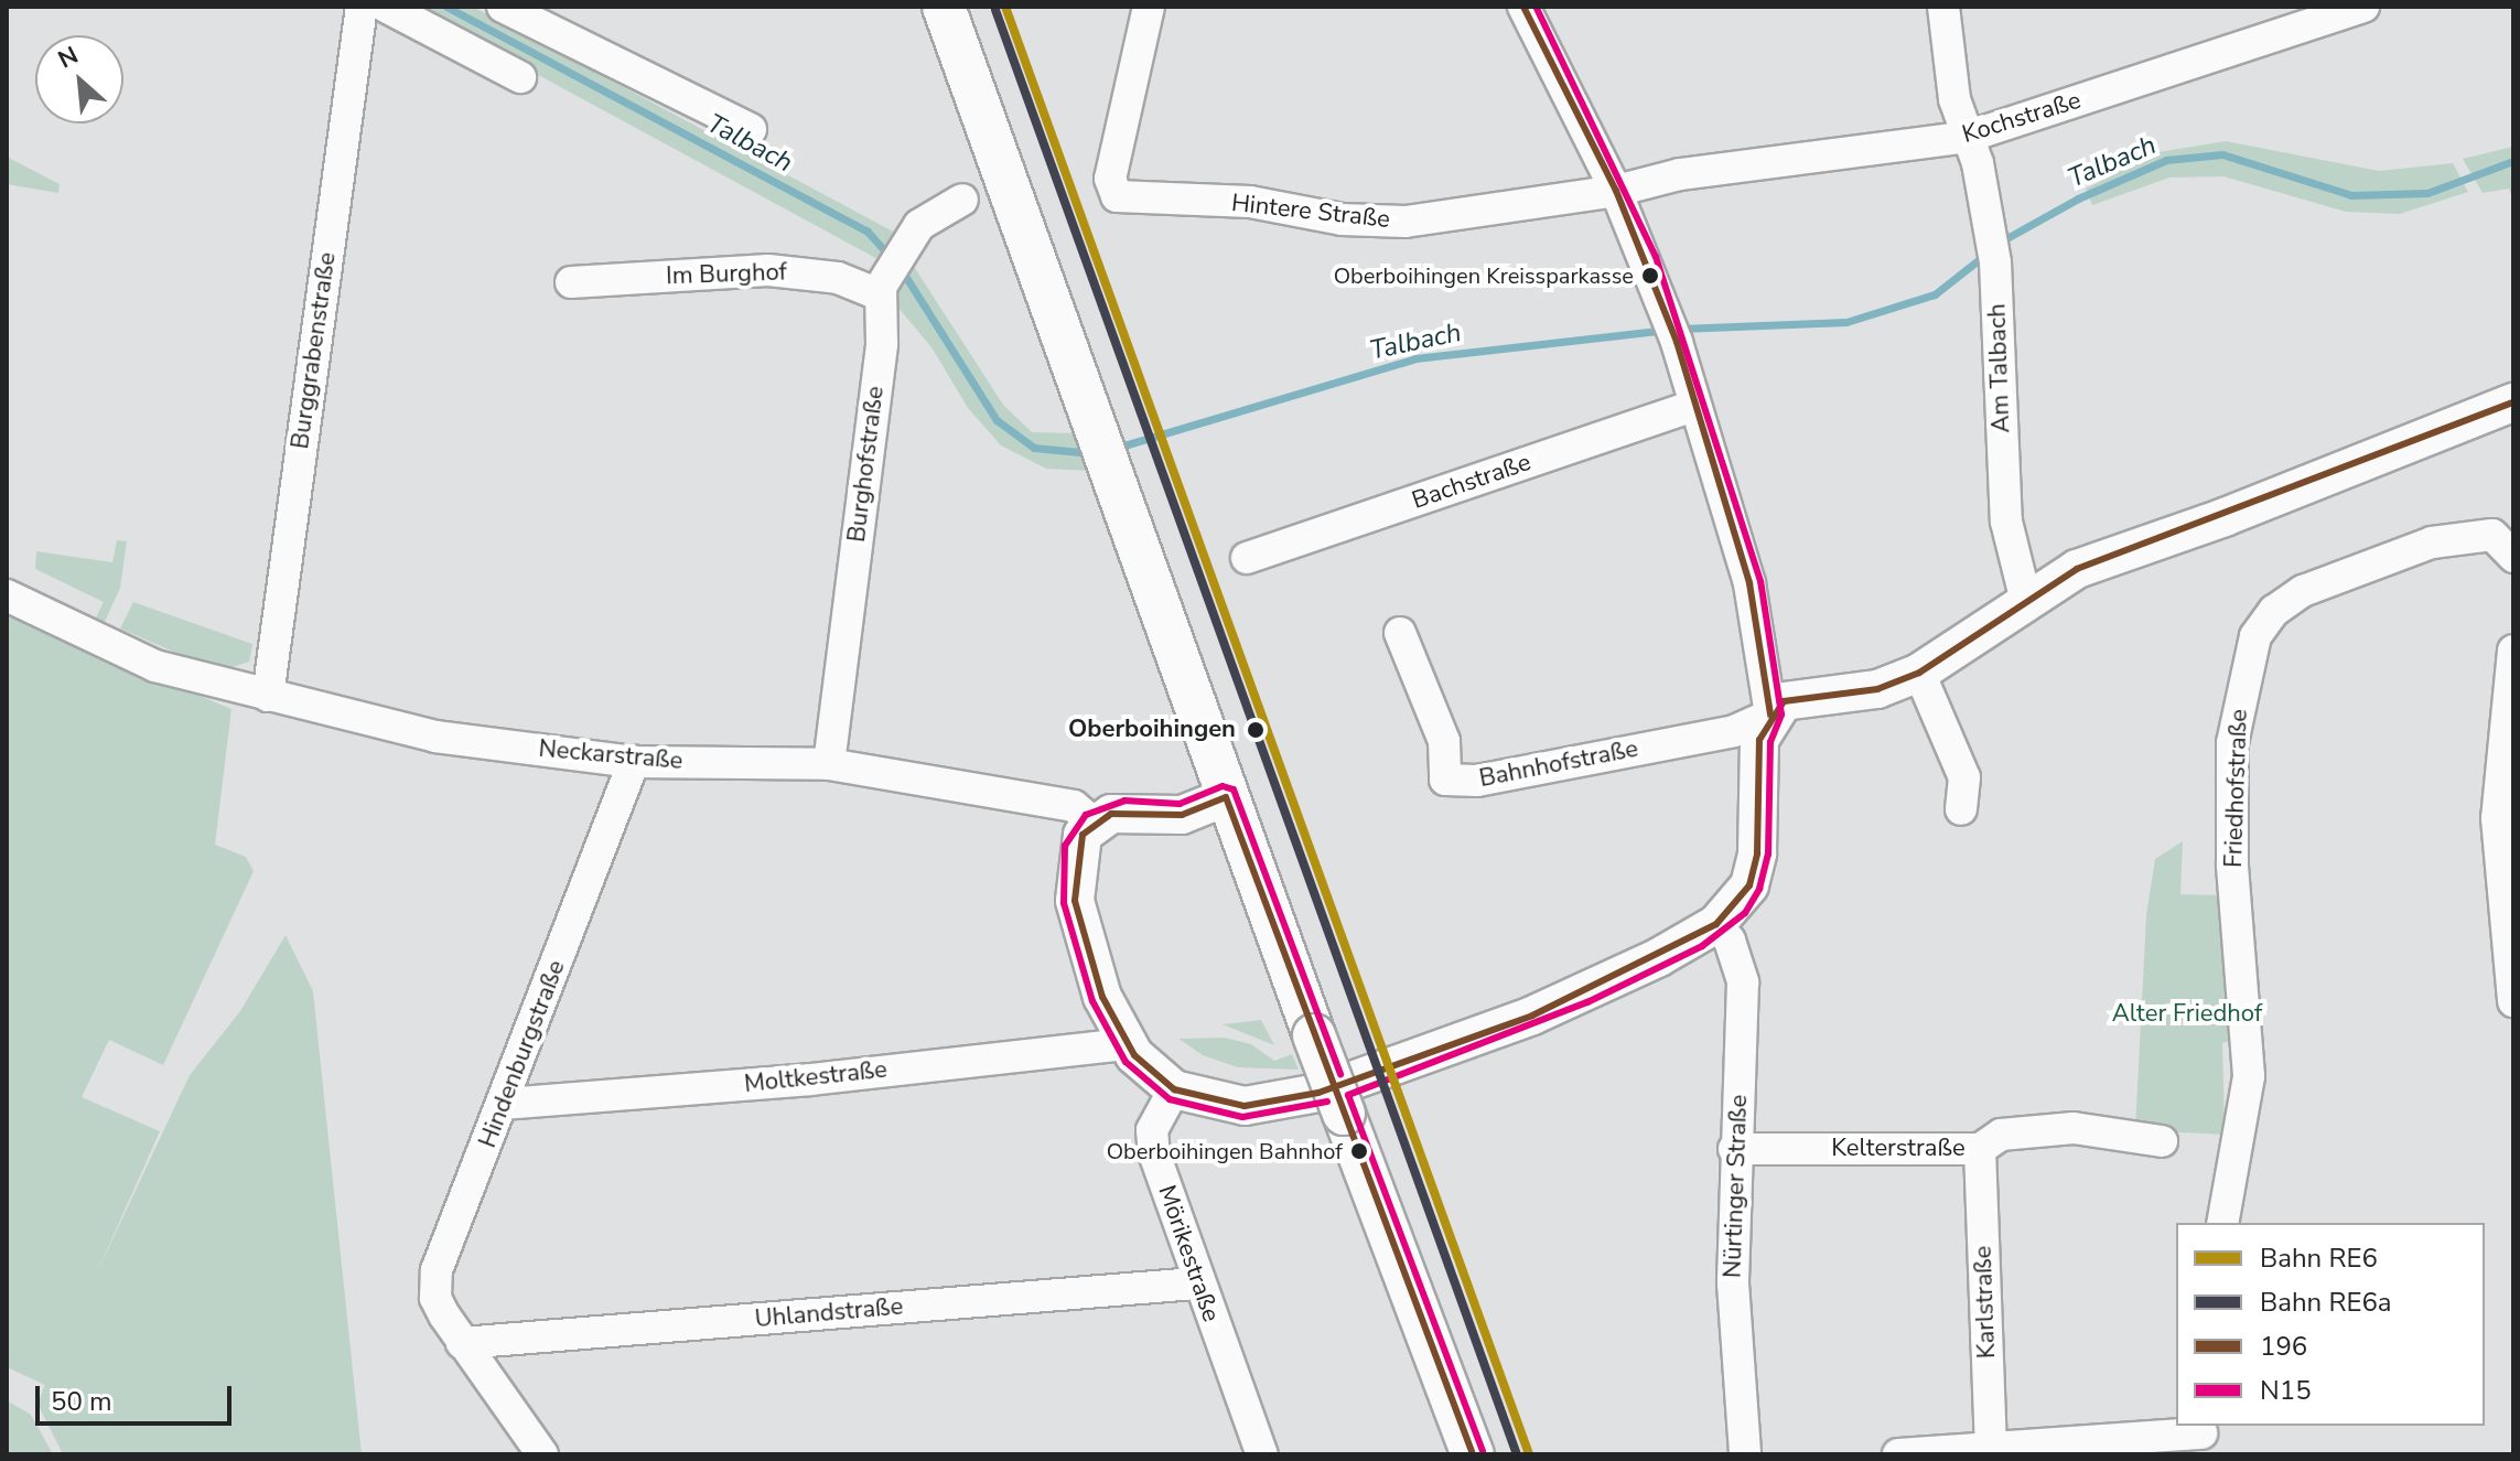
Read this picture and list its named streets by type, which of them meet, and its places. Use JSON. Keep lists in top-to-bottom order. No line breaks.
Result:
{"streets":{"street":["Kochstraße","Hintere Straße","Im Burghof","Burggrabenstraße","Am Talbach","Burghofstraße","Bachstraße","Neckarstraße","Bahnhofstraße","Friedhofstraße","Hindenburgstraße","Moltkestraße","Kelterstraße","Nürtinger Straße","Mörikestraße","Karlstraße","Uhlandstraße"]},"crossings":[["Kochstraße","Hintere Straße"],["Kochstraße","Am Talbach"],["Im Burghof","Burghofstraße"],["Burggrabenstraße","Neckarstraße"],["Burghofstraße","Neckarstraße"],["Neckarstraße","Hindenburgstraße"],["Hindenburgstraße","Moltkestraße"],["Hindenburgstraße","Uhlandstraße"],["Kelterstraße","Nürtinger Straße"],["Kelterstraße","Karlstraße"],["Mörikestraße","Uhlandstraße"]],"water":["Talbach"],"parks":["Alter Friedhof"],"places":["Oberboihingen Kreissparkasse","Oberboihingen","Oberboihingen Bahnhof"],"lines":["rail line RE6","transit line 196","transit line N15","rail line RE6a"],"legend":["Bahn RE6","Bahn RE6a","196","N15"],"scale_bar":"50 m","north":"top left"}
